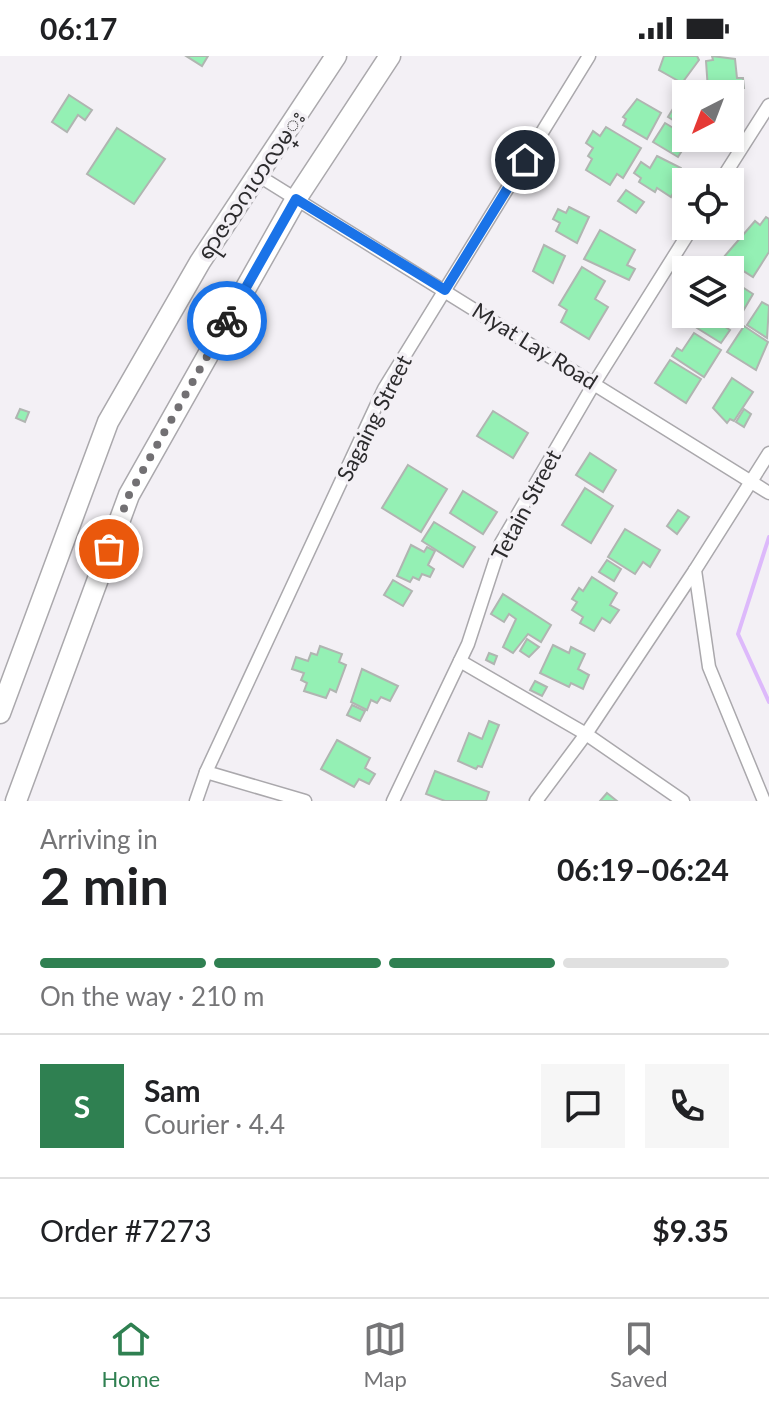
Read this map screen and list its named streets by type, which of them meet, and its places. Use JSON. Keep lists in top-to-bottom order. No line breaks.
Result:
{"streets":{"main road":["ရာဇသဂၤဟလမ္း"],"street":["Myat Lay Road","Sagaing Street","Tetain Street"]},"crossings":[["ရာဇသဂၤဟလမ္း","Myat Lay Road"],["Myat Lay Road","Sagaing Street"],["Myat Lay Road","Tetain Street"]],"north":"bottom left","page":{"status":"06:17","heading":["2 min","Arriving in","06:19–06:24"],"panel":["Sam","Courier · 4.4","Order #7273","$9.35"],"bar":"On the way · 210 m","round":"S","tabs":["Home","Map","Saved"]}}
